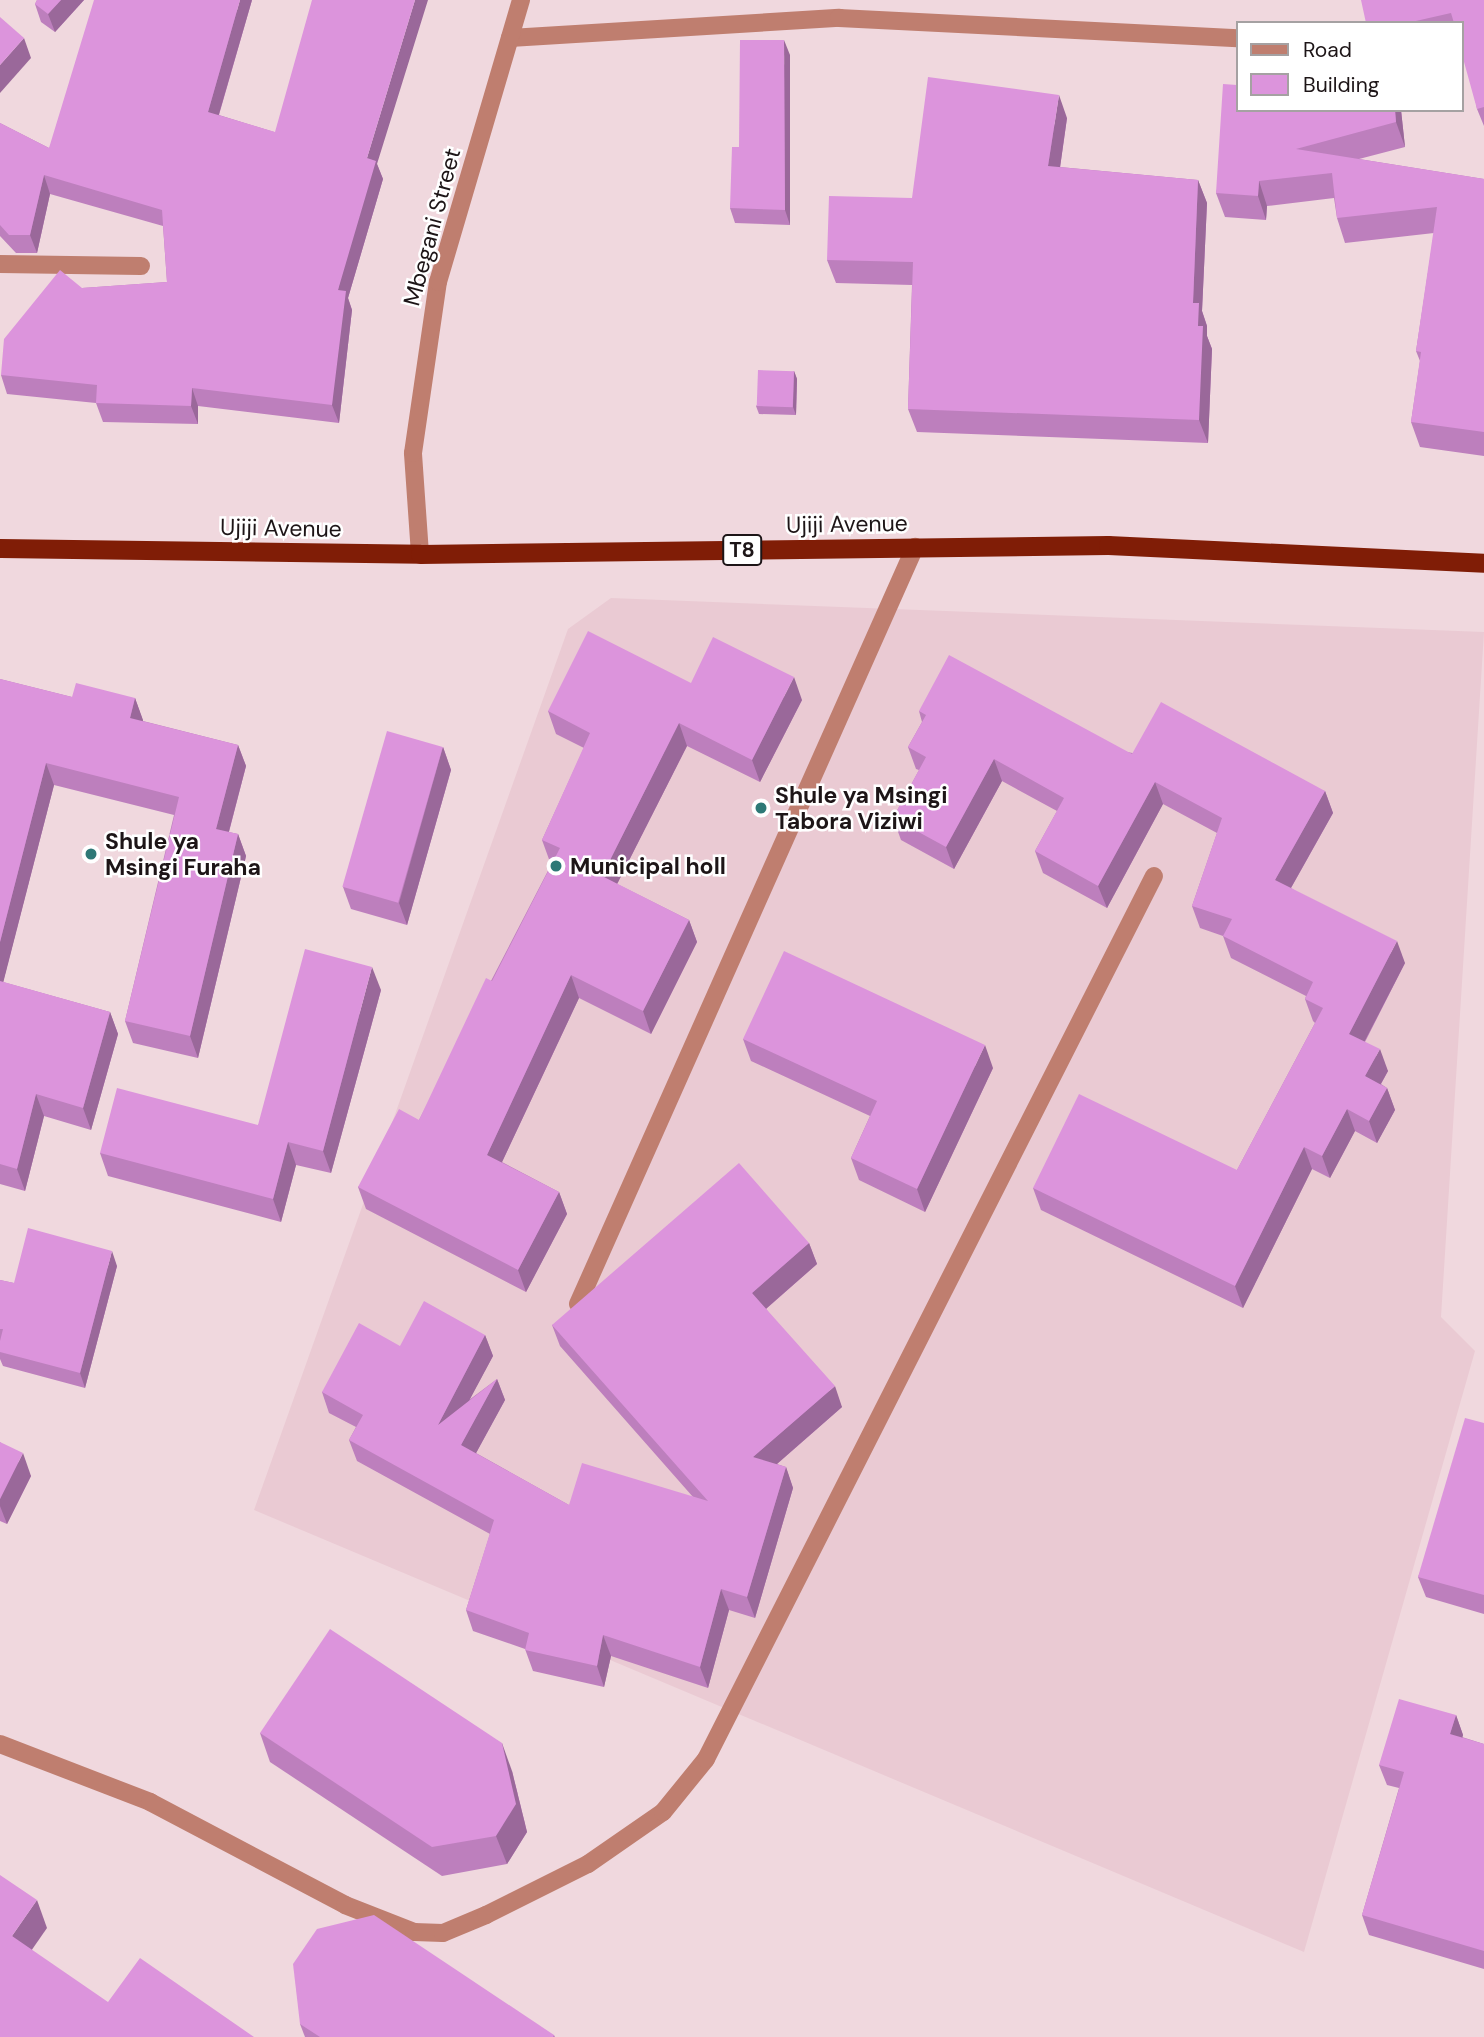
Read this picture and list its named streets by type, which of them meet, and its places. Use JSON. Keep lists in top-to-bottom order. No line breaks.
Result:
{"streets":{"highway":["Ujiji Avenue","T8"],"street":["Mbegani Street"]},"crossings":[["Mbegani Street","Ujiji Avenue"]],"places":["Shule ya Msingi Tabora Viziwi","Shule ya Msingi Furaha","Municipal holl"],"legend":["Road","Building"]}
